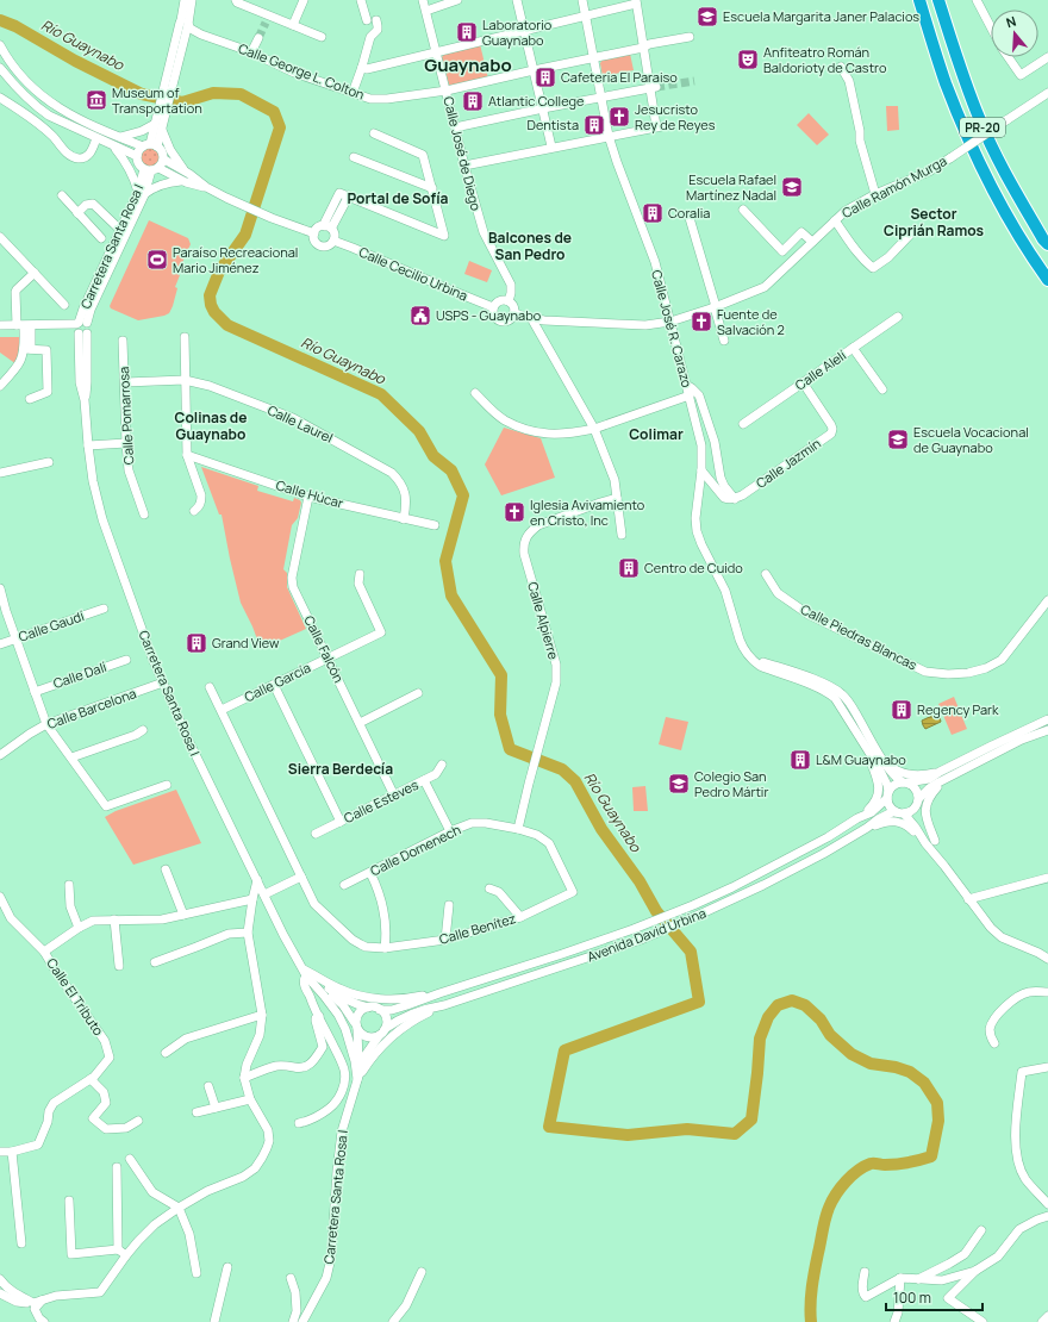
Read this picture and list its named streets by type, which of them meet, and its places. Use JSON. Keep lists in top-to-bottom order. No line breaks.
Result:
{"streets":{"highway":["PR-20"],"street":["Calle George L. Colton","Calle José de Diego","Calle Ramón Murga","Carretera Santa Rosa I","Calle Cecilio Urbina","Calle José R. Carazo","Calle Alelí","Calle Pomarrosa","Calle Laurel","Calle Jazmín","Calle Húcar","Calle Alpierre","Calle Gaudí","Calle Piedras Blancas","Calle Falcón","Calle Dalí","Calle García","Calle Barcelona","Calle Esteves","Calle Domenech","Calle Benítez","Avenida David Urbina","Calle El Tributo"]},"crossings":[["Calle George L. Colton","Calle José de Diego"],["Calle George L. Colton","Calle José R. Carazo"],["Calle José de Diego","Calle Cecilio Urbina"],["Calle Ramón Murga","Calle Cecilio Urbina"],["Calle Ramón Murga","Calle José R. Carazo"],["Carretera Santa Rosa I","Calle Cecilio Urbina"],["Carretera Santa Rosa I","Calle Barcelona"],["Carretera Santa Rosa I","Avenida David Urbina"],["Calle Cecilio Urbina","Calle José R. Carazo"],["Calle José R. Carazo","Avenida David Urbina"],["Calle Alelí","Calle Jazmín"],["Calle Pomarrosa","Calle Laurel"],["Calle Laurel","Calle Húcar"],["Calle Húcar","Calle Falcón"],["Calle Alpierre","Calle Domenech"],["Calle Alpierre","Calle Benítez"],["Calle Falcón","Calle García"],["Calle Falcón","Calle Esteves"],["Calle García","Calle Benítez"],["Calle Domenech","Calle Benítez"]],"districts":["Guaynabo","Portal de Sofía","Sector Ciprián Ramos","Balcones de San Pedro","Colinas de Guaynabo","Colimar","Sierra Berdecía"],"water":["Río Guaynabo"],"places":{"school or university":["Escuela Margarita Janer Palacios","Escuela Rafael Martínez Nadal","Escuela Vocacional de Guaynabo","Colegio San Pedro Mártir"],"building":["Laboratorio Guaynabo","Cafeteria El Paraiso","Atlantic College","Dentista","Coralia","Centro de Cuido","Grand View","Regency Park","L&M Guaynabo"],"theatre":["Anfiteatro Román Baldorioty de Castro"],"museum":["Museum of Transportation"],"church":["Jesucristo Rey de Reyes","Fuente de Salvación 2","Iglesia Avivamiento en Cristo, Inc"],"sports":["Paraíso Recreacional Mario Jiménez"],"public building":["USPS - Guaynabo"]},"scale_bar":"100 m","north":"top"}
